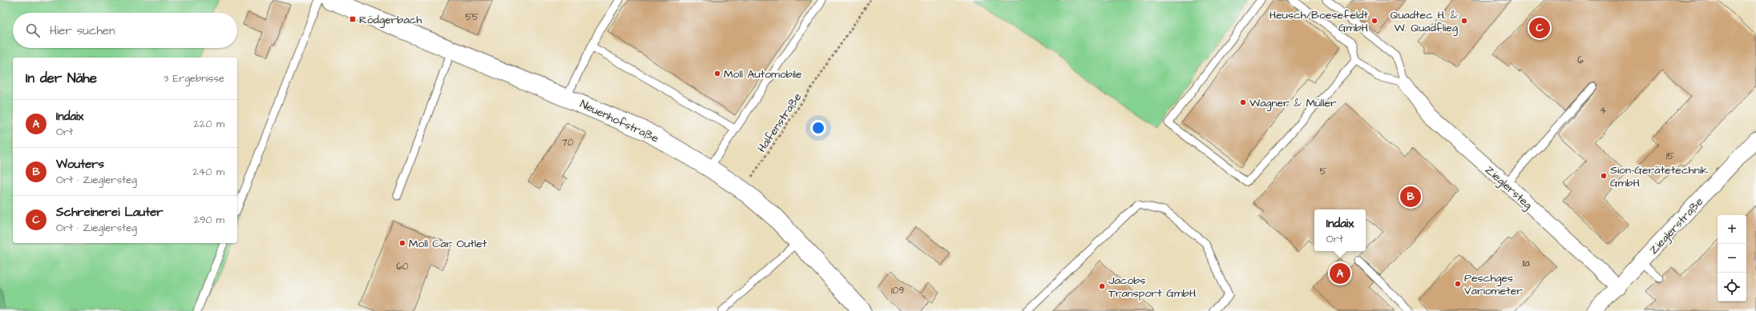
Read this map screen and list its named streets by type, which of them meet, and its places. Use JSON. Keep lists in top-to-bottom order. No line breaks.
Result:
{"streets":{"street":["Neuenhofstraße","Zieglersteg","Zieglerstraße"],"path":["Halfenstraße"]},"crossings":[["Neuenhofstraße","Halfenstraße"],["Zieglersteg","Zieglerstraße"]],"places":{"transit":["Rödgerbach"],"other":["Heusch/Boesefeldt GmbH","Quadtec H. & W. Quadflieg","Moll Automobile","Wagner & Müller","Sion-Gerätetechnik GmbH","Moll Car Outlet","Peschges Variometer","Jacobs Transport GmbH"]},"house_numbers":["55","6","4","70","15","5","11a","60","109"],"page":{"search":"Hier suchen","pins":["C","B","A"],"heading":["In der Nähe","3 Ergebnisse"],"list":[{"mark":"A","name":"Indaix","note":"Ort","value":"220 m"},{"mark":"B","name":"Wouters","note":"Ort · Zieglersteg","value":"240 m"},{"mark":"C","name":"Schreinerei Lauter","note":"Ort · Zieglersteg","value":"290 m"}],"popup":["Indaix","Ort"],"map_buttons":["+","−"]}}
